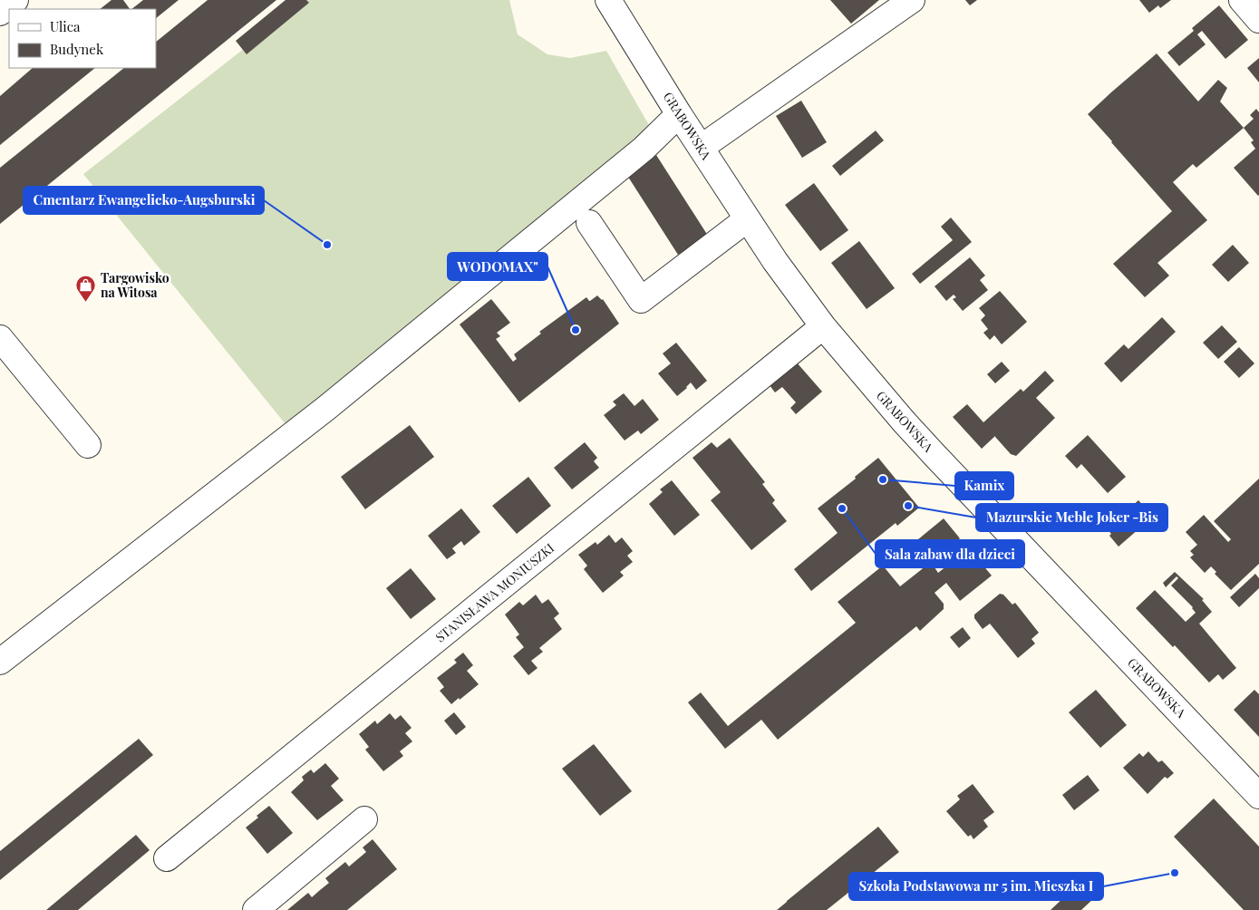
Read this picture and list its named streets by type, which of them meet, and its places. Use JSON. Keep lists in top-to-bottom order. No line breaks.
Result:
{"streets":{"street":["GRABOWSKA","STANISŁAWA MONIUSZKI"]},"crossings":[["GRABOWSKA","STANISŁAWA MONIUSZKI"]],"places":{"other":["Cmentarz Ewangelicko-Augsburski","WODOMAX\"","Kamix","Mazurskie Meble Joker -Bis","Sala zabaw dla dzieci","Szkoła Podstawowa nr 5 im. Mieszka I"],"shop":["Targowisko na Witosa"]},"legend":["Ulica","Budynek"]}
